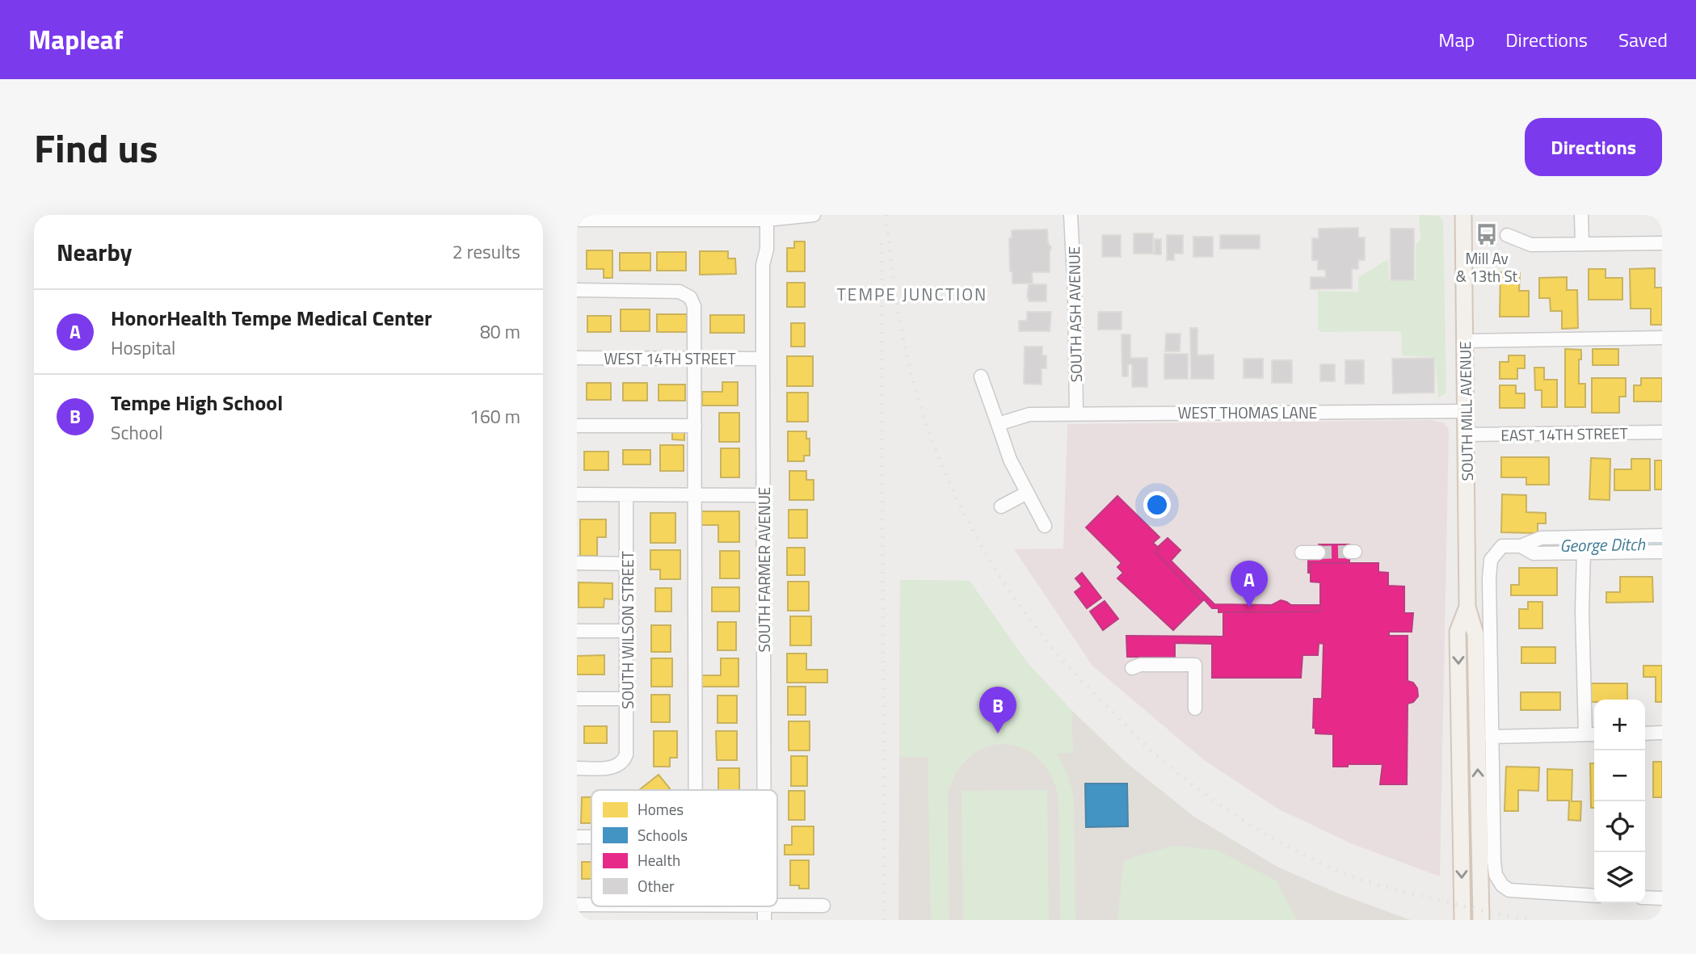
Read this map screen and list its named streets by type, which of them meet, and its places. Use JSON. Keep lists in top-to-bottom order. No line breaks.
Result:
{"streets":{"main road":["SOUTH MILL AVENUE"],"street":["SOUTH ASH AVENUE","WEST 14TH STREET","WEST THOMAS LANE","EAST 14TH STREET","SOUTH FARMER AVENUE","SOUTH WILSON STREET"]},"crossings":[["SOUTH ASH AVENUE","WEST THOMAS LANE"],["WEST 14TH STREET","SOUTH FARMER AVENUE"],["SOUTH MILL AVENUE","WEST THOMAS LANE"],["SOUTH MILL AVENUE","EAST 14TH STREET"]],"districts":["TEMPE JUNCTION"],"water":["George Ditch"],"places":{"bus stop":["Mill Av & 13th St"]},"legend":["Homes","Schools","Health","Other"],"page":{"header":"Mapleaf","nav":["Map","Directions","Saved"],"title":"Find us","buttons":"Directions","heading":["Nearby","2 results"],"list":[{"mark":"A","name":"HonorHealth Tempe Medical Center","note":"Hospital","value":"80 m"},{"mark":"B","name":"Tempe High School","note":"School","value":"160 m"}],"pins":["A","B"],"map_buttons":["+","−"]}}
